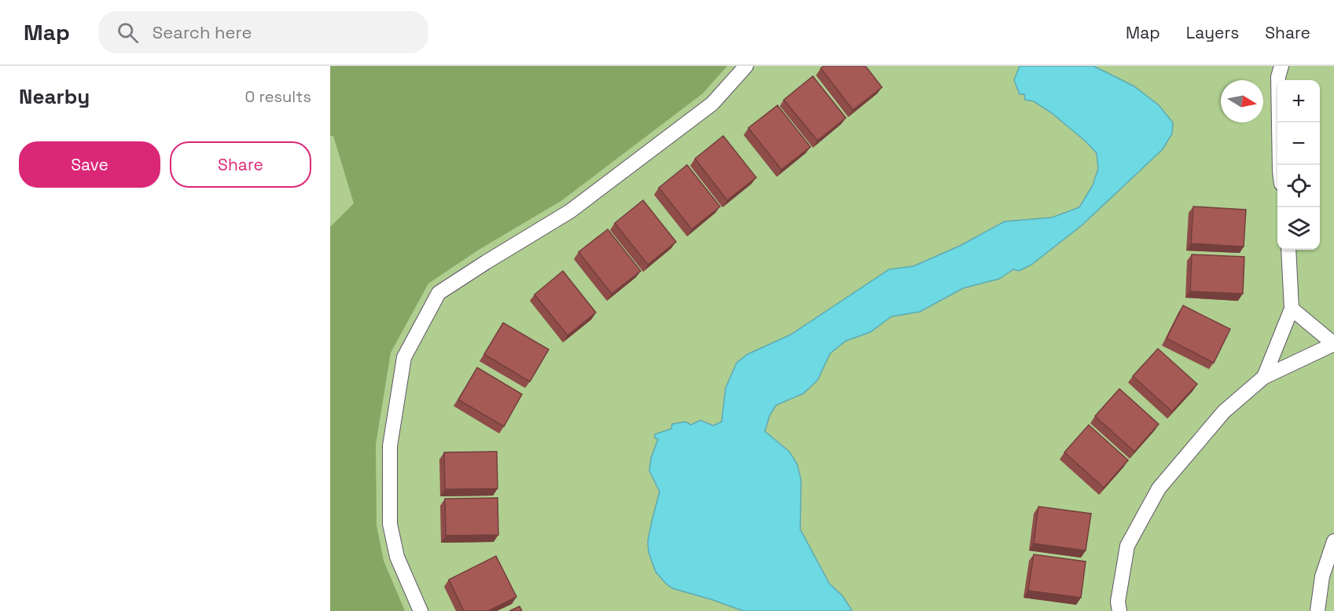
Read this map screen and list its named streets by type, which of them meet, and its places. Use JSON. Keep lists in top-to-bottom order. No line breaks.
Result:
{"north":"right","page":{"header":"Map","search":"Search here","nav":["Map","Layers","Share"],"heading":["Nearby","0 results"],"map_buttons":["+","−"],"buttons":["Save","Share"]}}
